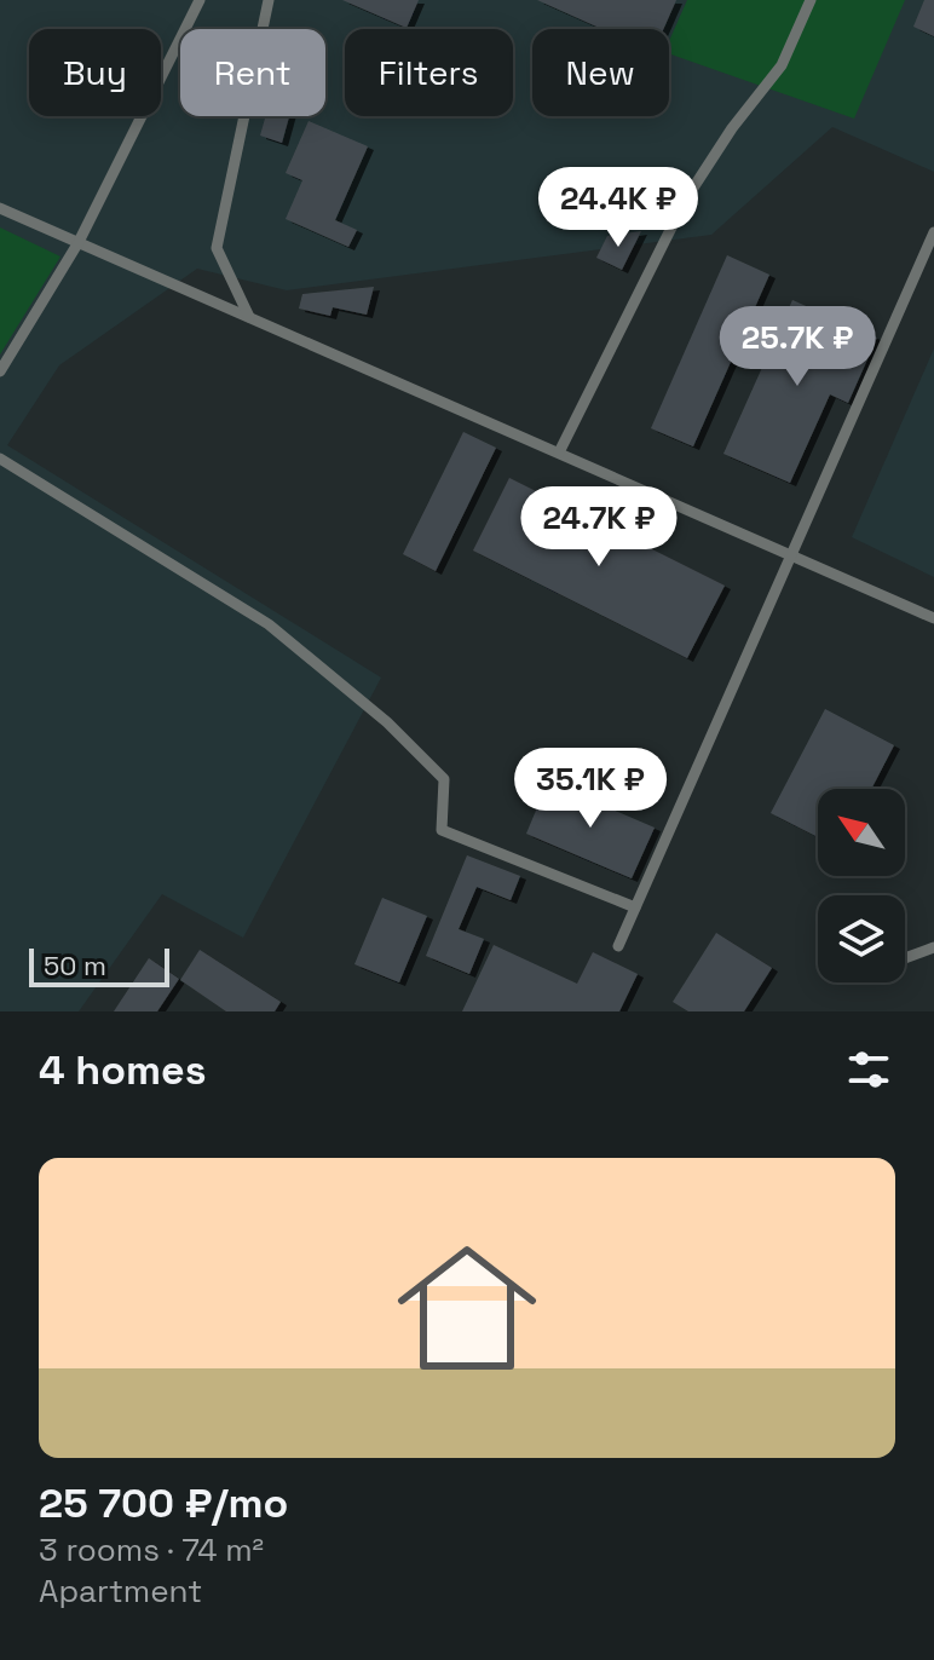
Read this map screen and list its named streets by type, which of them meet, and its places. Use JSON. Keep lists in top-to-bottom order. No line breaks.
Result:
{"scale_bar":"50 m","north":"top left","page":{"chip":["Buy","Rent","Filters","New"],"price":["24.4K ₽","25.7K ₽","24.7K ₽","35.1K ₽"],"scale":"50 m","heading":"4 homes","list":[{"name":"25 700 ₽/mo","note":"3 rooms · 74 m² · Apartment"}]}}
